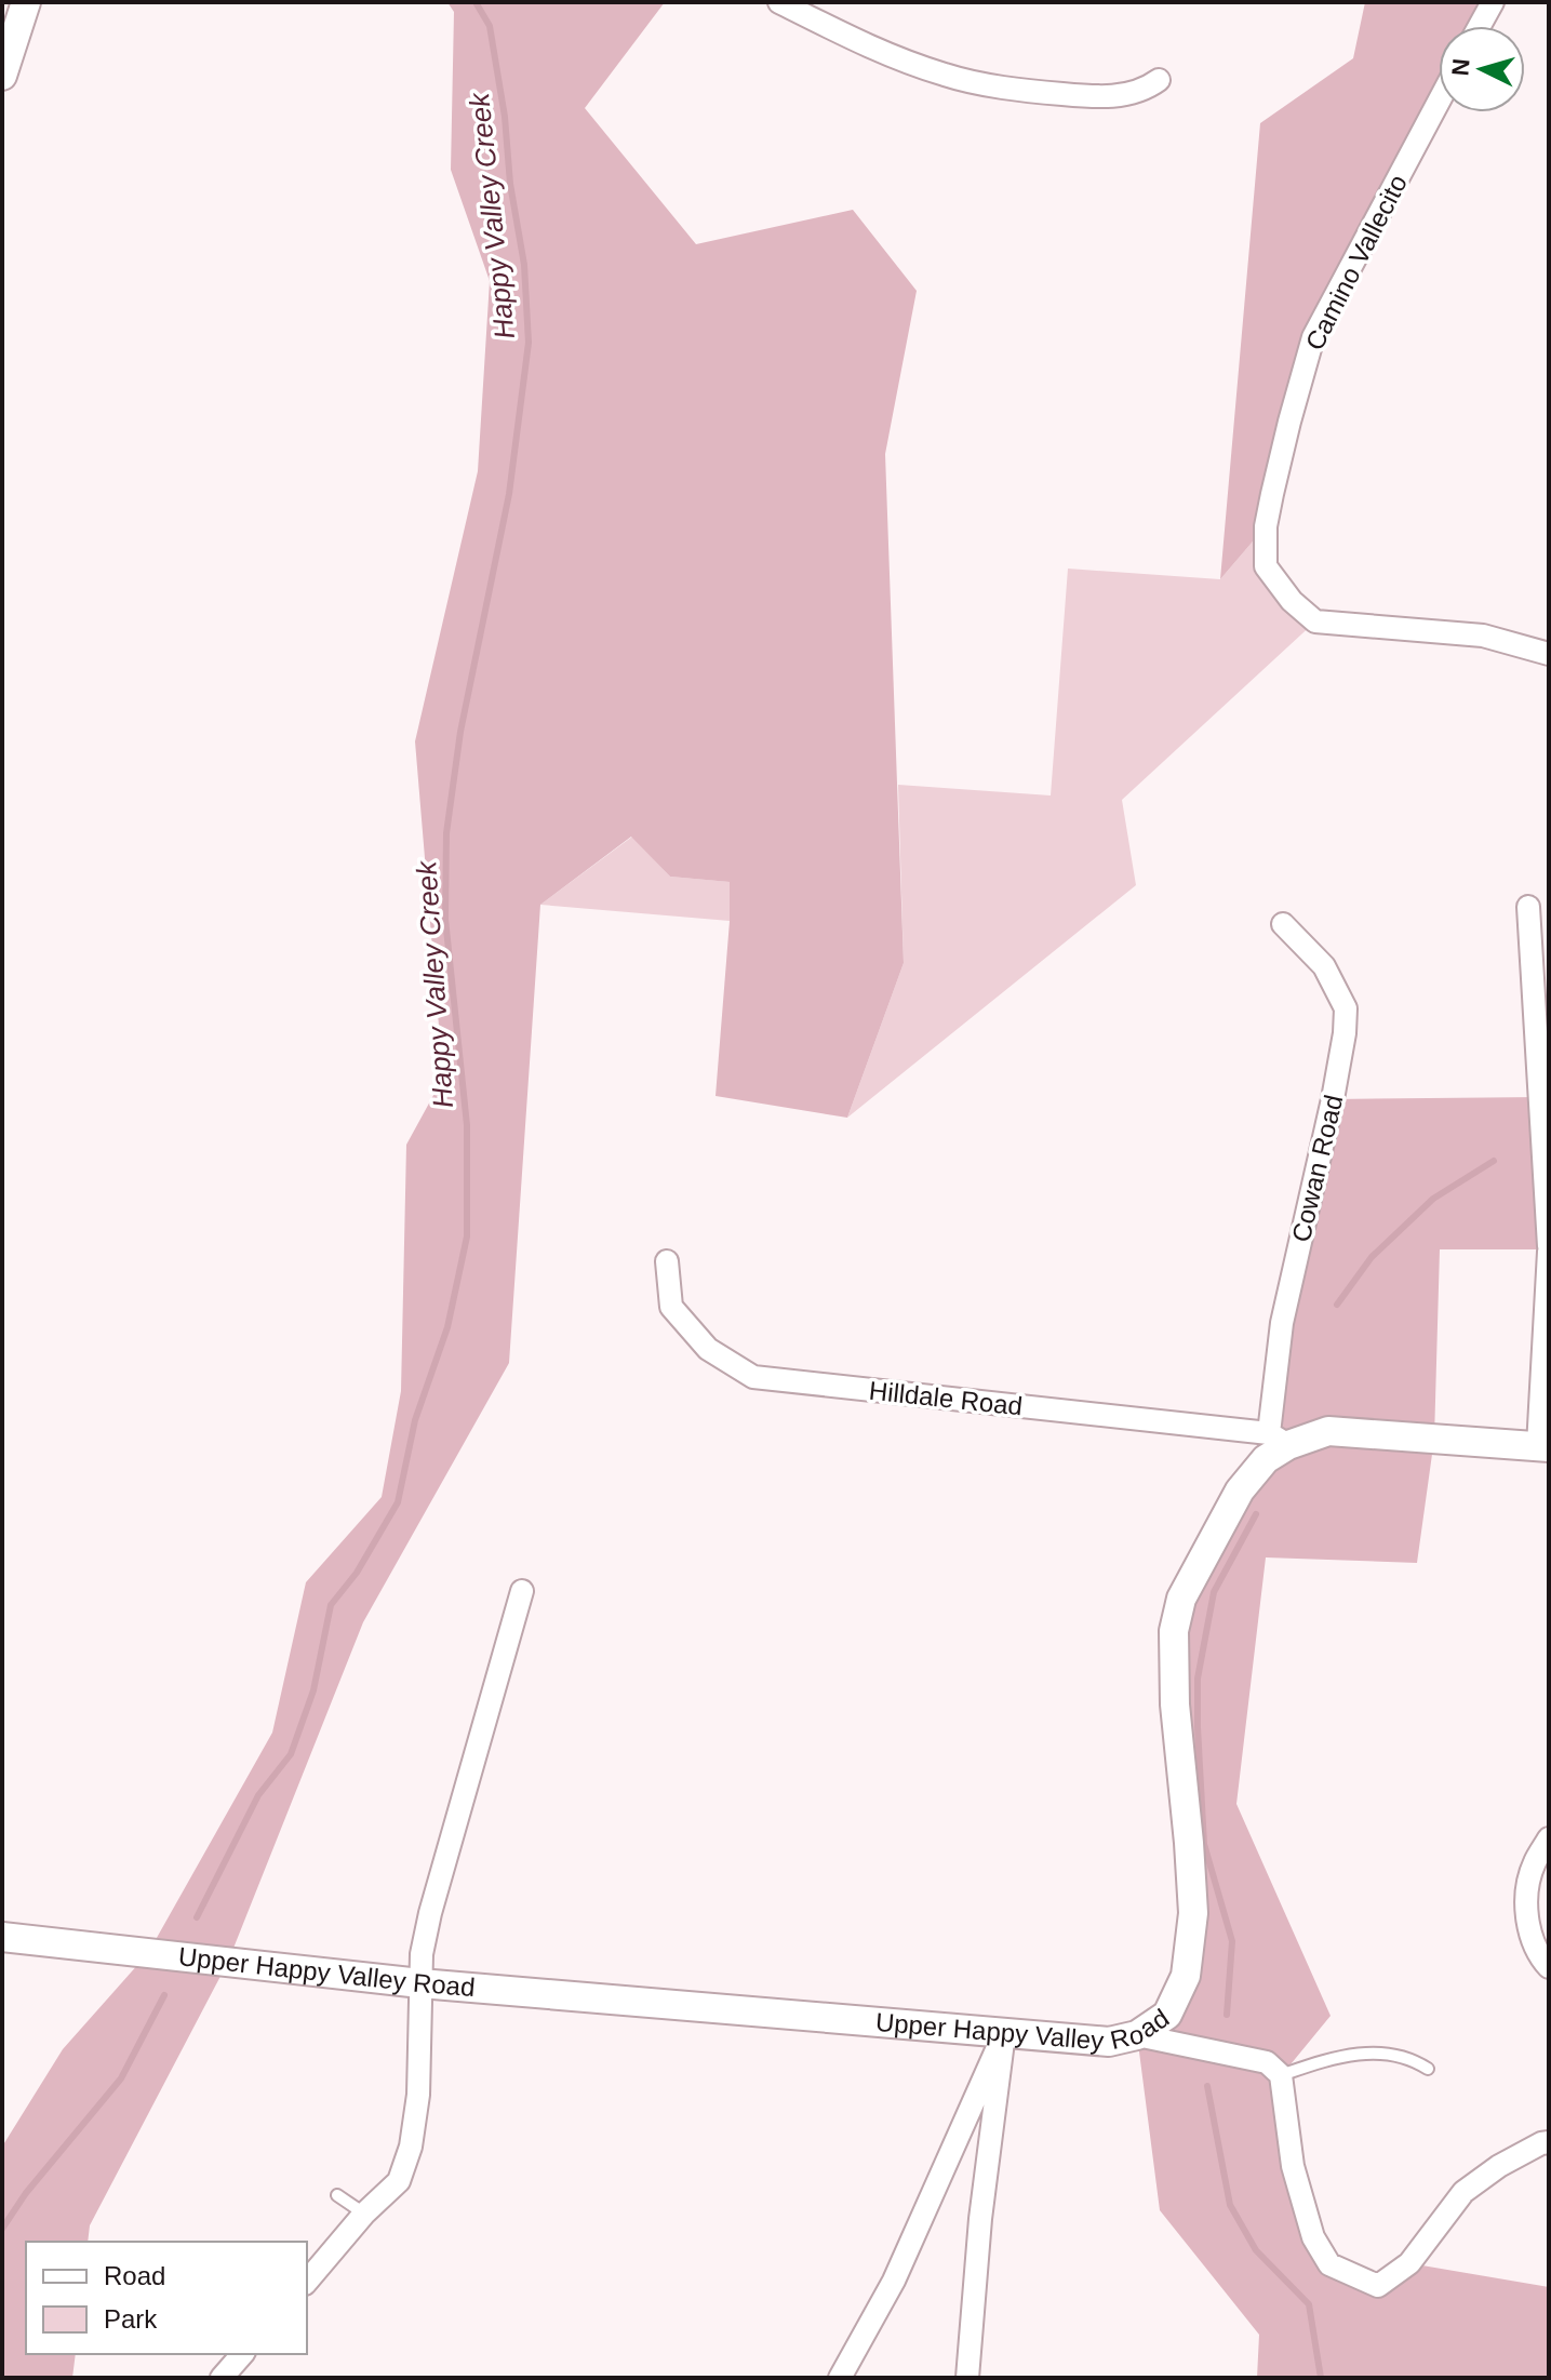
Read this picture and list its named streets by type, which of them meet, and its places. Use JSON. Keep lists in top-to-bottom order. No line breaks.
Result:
{"streets":{"street":["Camino Vallecito","Cowan Road","Hilldale Road","Upper Happy Valley Road"]},"crossings":[["Cowan Road","Hilldale Road"],["Cowan Road","Upper Happy Valley Road"],["Hilldale Road","Upper Happy Valley Road"]],"water":["Happy Valley Creek"],"legend":["Road","Park"],"north":"left"}
